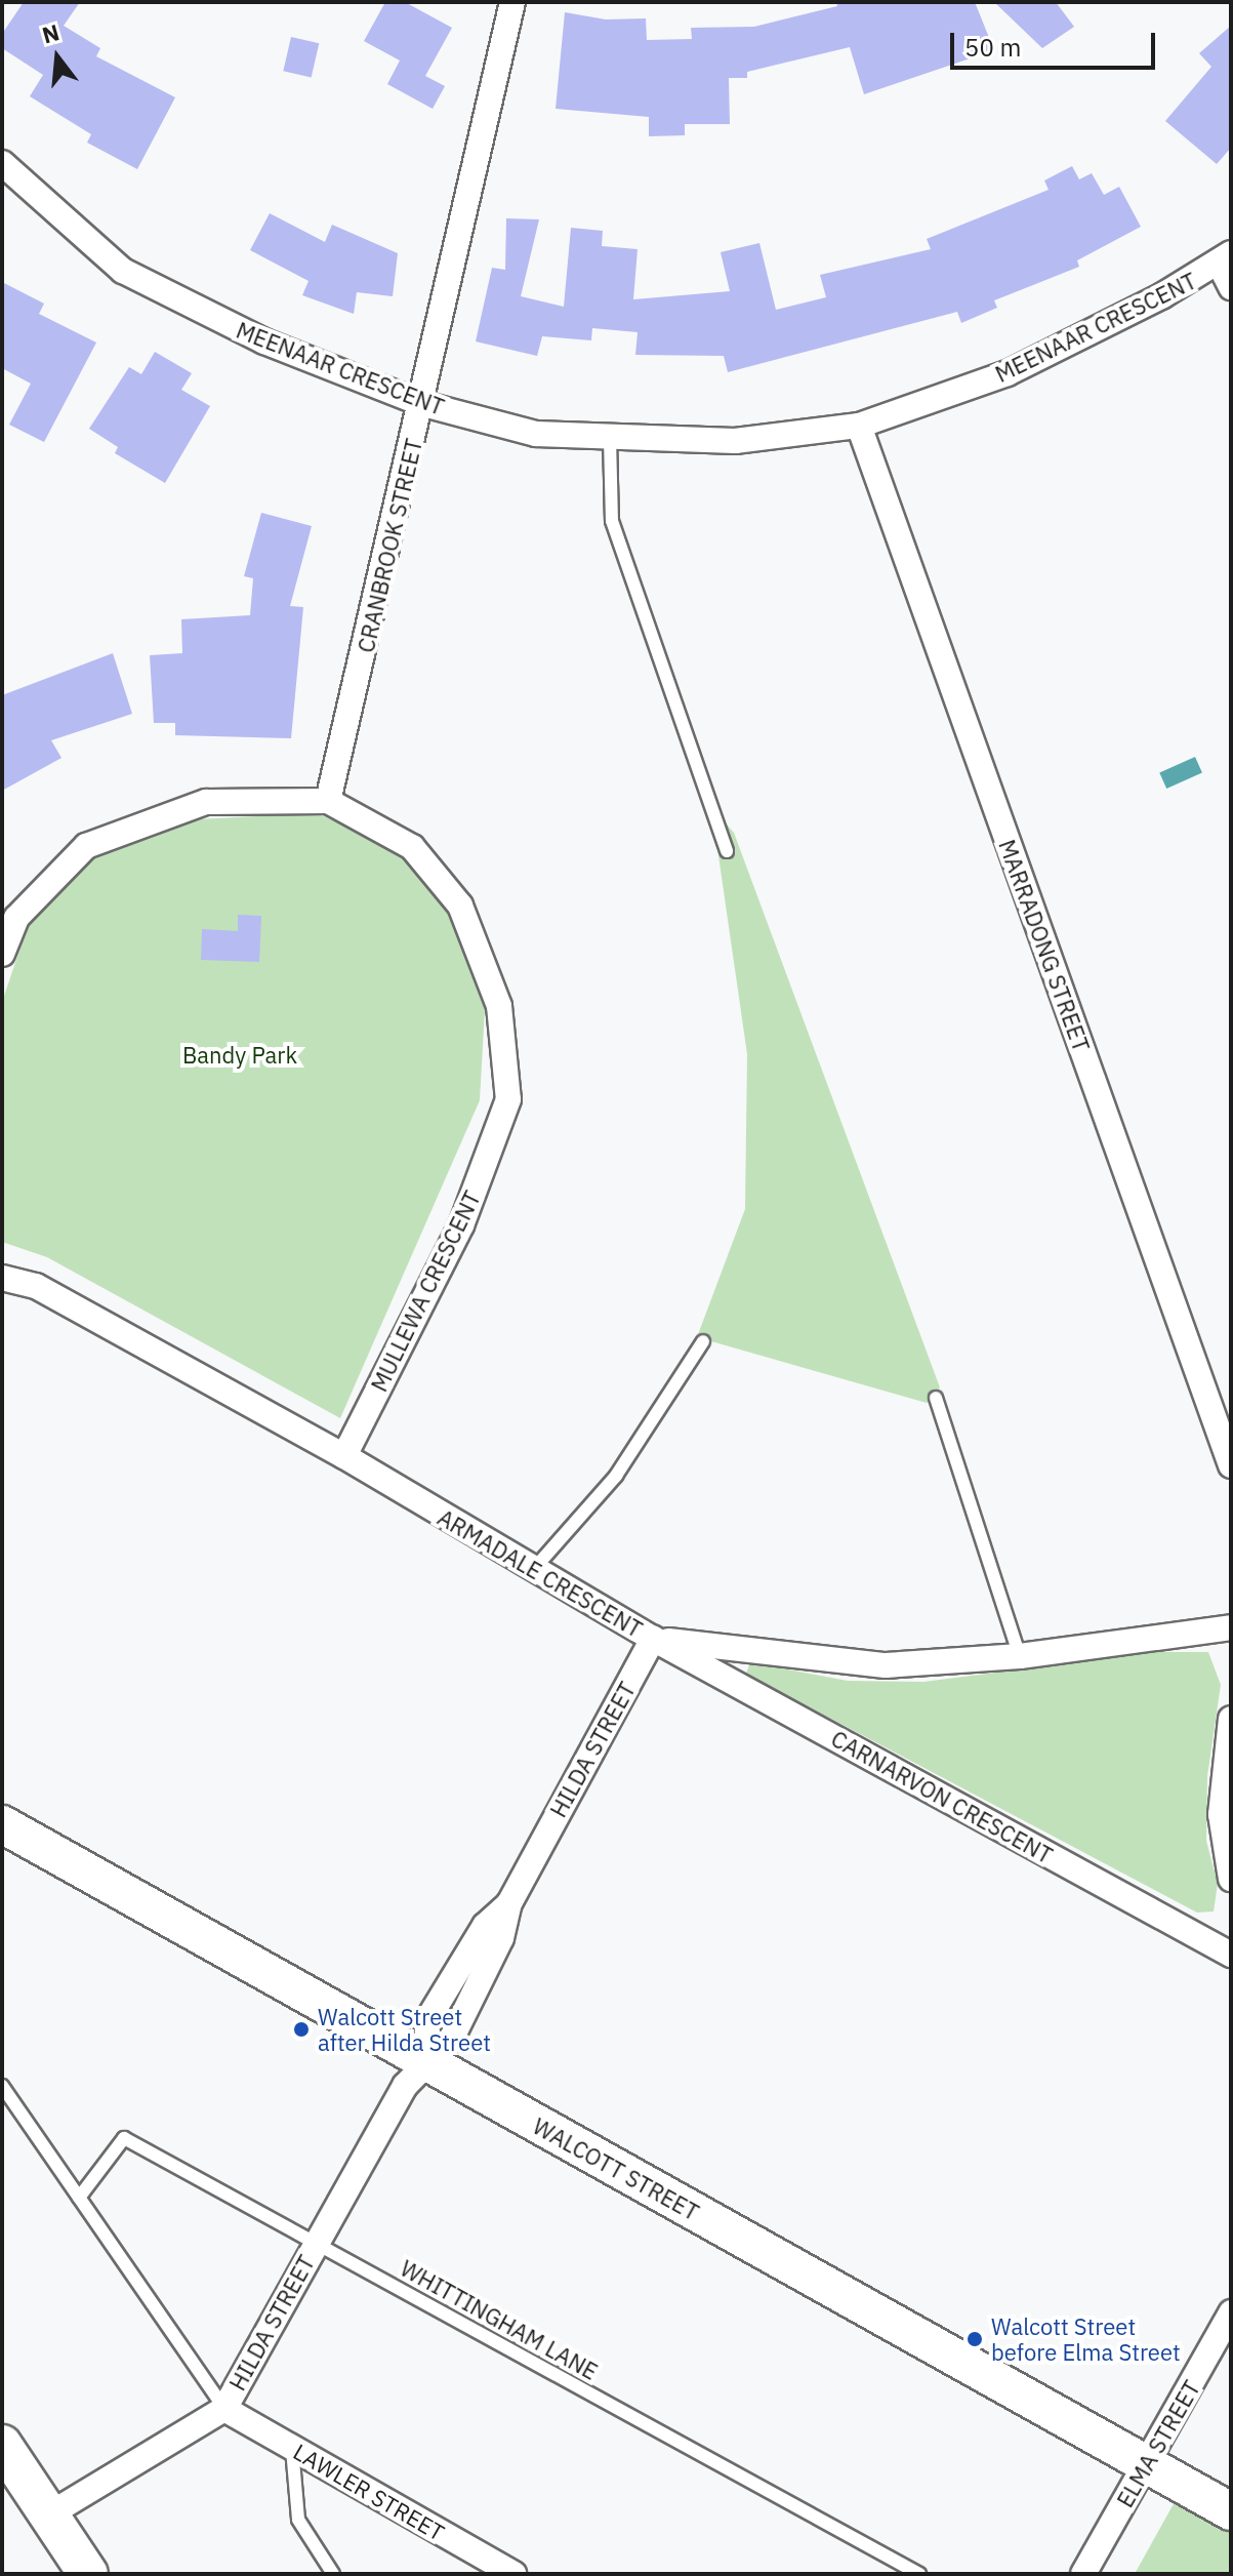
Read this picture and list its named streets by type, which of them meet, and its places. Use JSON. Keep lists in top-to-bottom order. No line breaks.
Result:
{"streets":{"main road":["WALCOTT STREET"],"street":["MEENAAR CRESCENT","CRANBROOK STREET","MARRADONG STREET","MULLEWA CRESCENT","ARMADALE CRESCENT","HILDA STREET","CARNARVON CRESCENT","ELMA STREET","LAWLER STREET"],"lane":["WHITTINGHAM LANE"]},"crossings":[["MEENAAR CRESCENT","CRANBROOK STREET"],["MEENAAR CRESCENT","MARRADONG STREET"],["CRANBROOK STREET","MULLEWA CRESCENT"],["MULLEWA CRESCENT","ARMADALE CRESCENT"],["ARMADALE CRESCENT","HILDA STREET"],["ARMADALE CRESCENT","CARNARVON CRESCENT"],["HILDA STREET","CARNARVON CRESCENT"],["HILDA STREET","WALCOTT STREET"],["HILDA STREET","WHITTINGHAM LANE"],["HILDA STREET","LAWLER STREET"],["WALCOTT STREET","ELMA STREET"]],"parks":["Bandy Park"],"places":["Walcott Street after Hilda Street","Walcott Street before Elma Street"],"scale_bar":"50 m","north":"top"}
